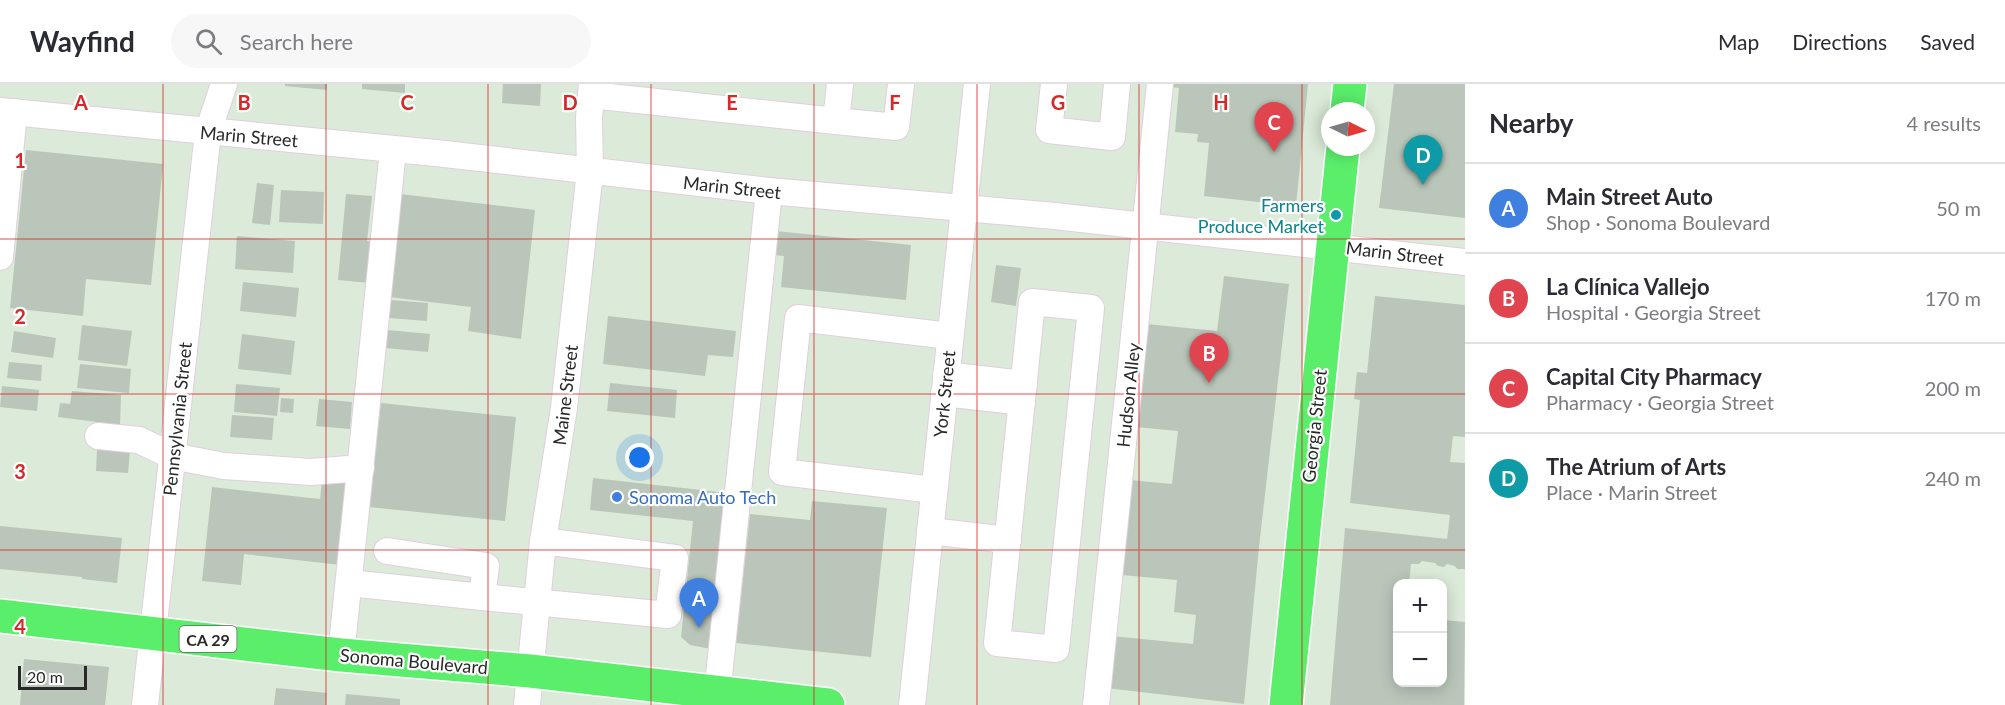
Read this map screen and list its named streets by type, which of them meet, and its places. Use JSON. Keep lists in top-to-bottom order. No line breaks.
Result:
{"streets":{"main road":["Georgia Street","CA 29","Sonoma Boulevard"],"street":["Marin Street","York Street","Maine Street","Hudson Alley","Pennsylvania Street"]},"crossings":[["Marin Street","York Street"],["Marin Street","Maine Street"],["Marin Street","Hudson Alley"],["Marin Street","Pennsylvania Street"],["Marin Street","Georgia Street"],["Maine Street","Sonoma Boulevard"],["Pennsylvania Street","Sonoma Boulevard"]],"places":["Farmers Produce Market","Sonoma Auto Tech"],"scale_bar":"20 m","north":"right","page":{"header":"Wayfind","search":"Search here","nav":["Map","Directions","Saved"],"heading":["Nearby","4 results"],"pins":["C","D","B","A"],"list":[{"mark":"A","name":"Main Street Auto","note":"Shop · Sonoma Boulevard","value":"50 m"},{"mark":"B","name":"La Clínica Vallejo","note":"Hospital · Georgia Street","value":"170 m"},{"mark":"C","name":"Capital City Pharmacy","note":"Pharmacy · Georgia Street","value":"200 m"},{"mark":"D","name":"The Atrium of Arts","note":"Place · Marin Street","value":"240 m"}],"map_buttons":["+","−"],"scale":"20 m"},"grid":{"columns":["A","B","C","D","E","F","G","H"],"rows":["1","2","3","4"]}}
